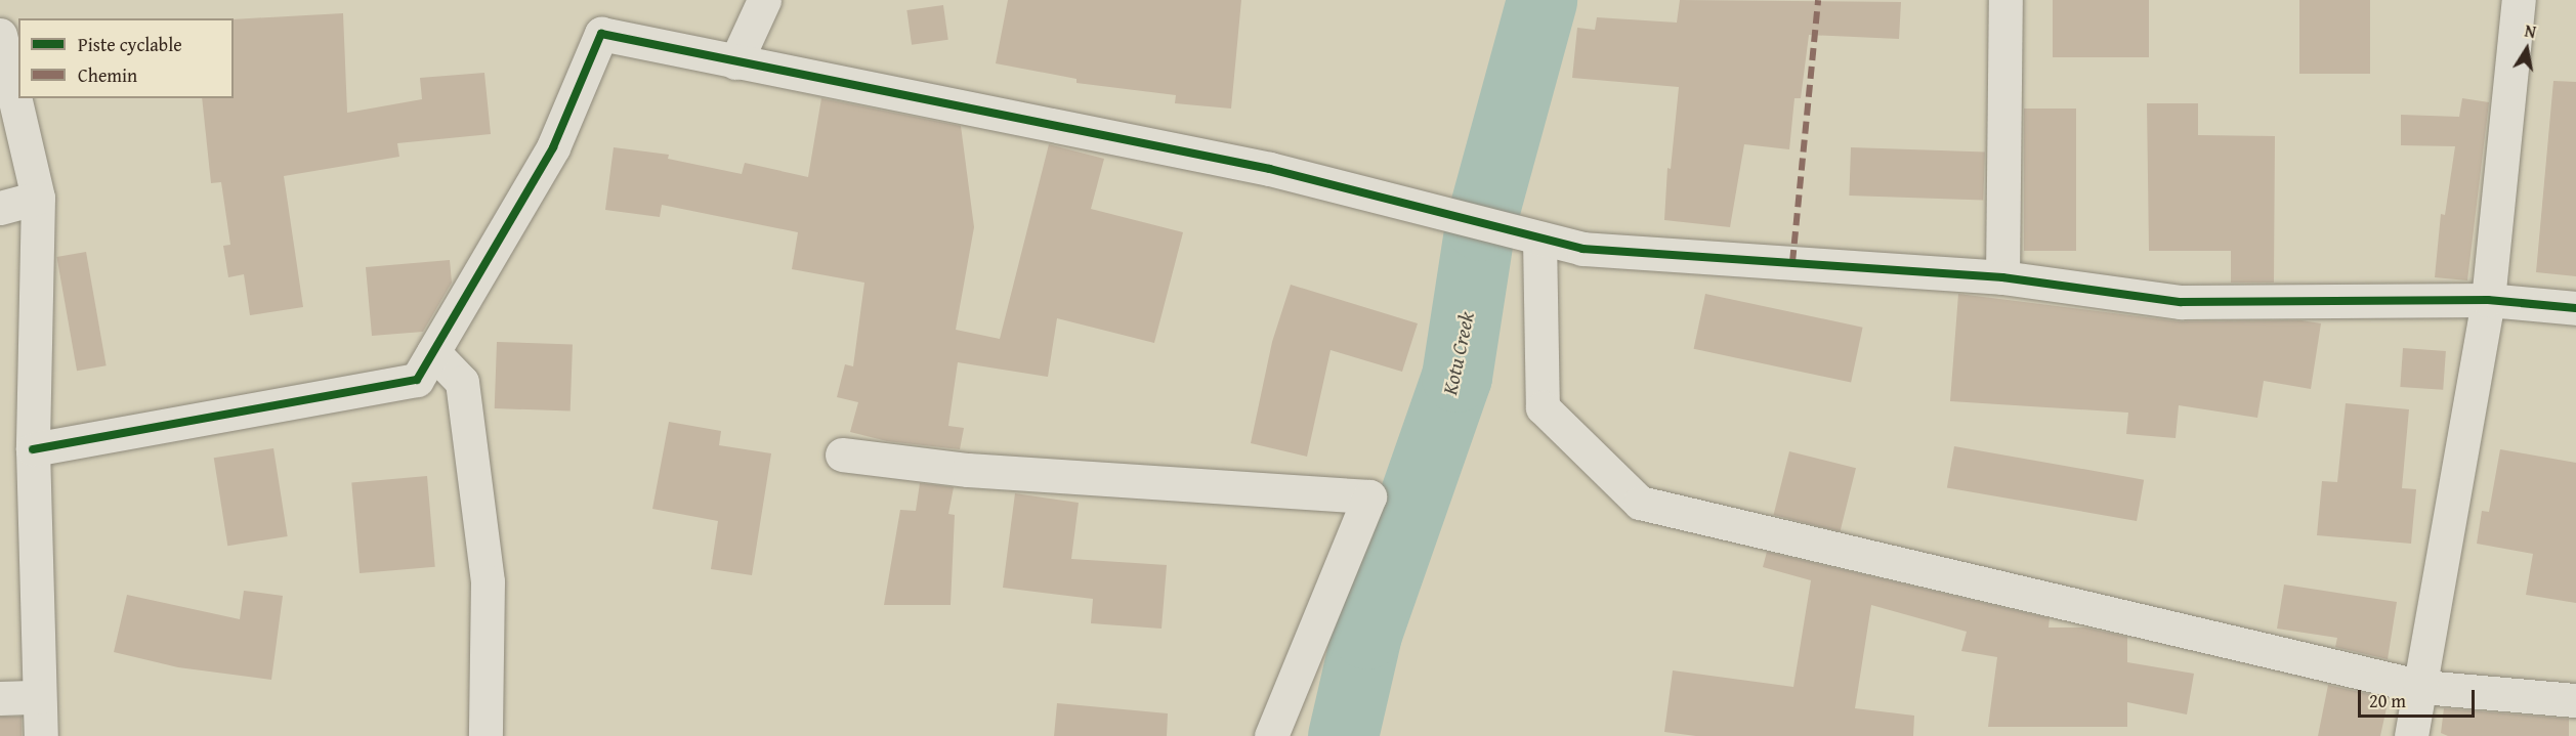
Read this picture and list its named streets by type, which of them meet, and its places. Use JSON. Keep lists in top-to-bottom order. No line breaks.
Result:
{"water":["Kotu Creek"],"legend":["Piste cyclable","Chemin"],"scale_bar":"20 m","north":"top"}
